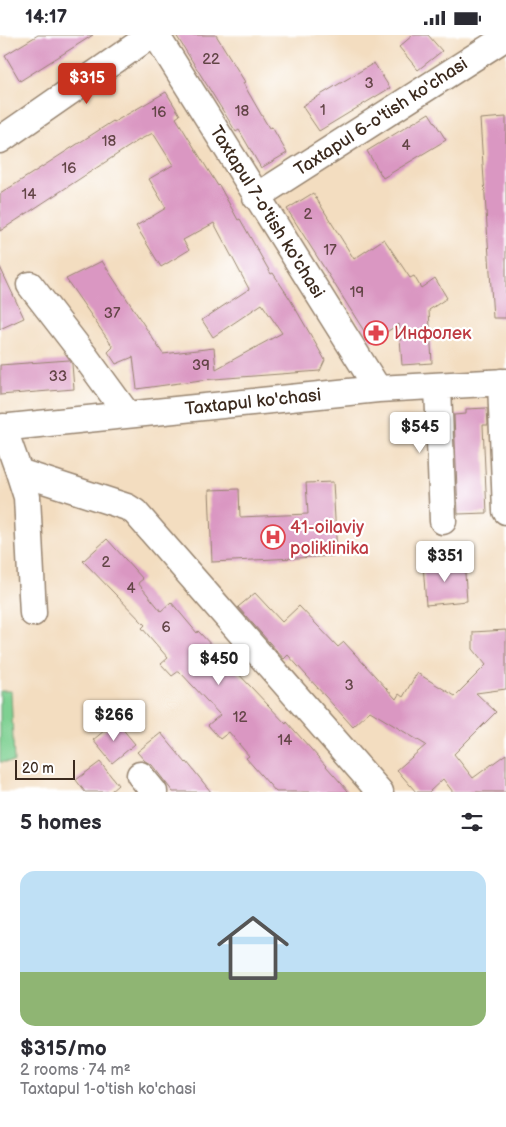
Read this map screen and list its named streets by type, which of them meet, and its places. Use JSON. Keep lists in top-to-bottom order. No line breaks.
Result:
{"streets":{"street":["Taxtapul 6-o'tish ko'chasi","Taxtapul 7-o'tish ko'chasi","Taxtapul ko'chasi"]},"crossings":[["Taxtapul 6-o'tish ko'chasi","Taxtapul 7-o'tish ko'chasi"],["Taxtapul 7-o'tish ko'chasi","Taxtapul ko'chasi"]],"places":{"pharmacy":["Инфолек"],"hospital":["41-oilaviy poliklinika"]},"house_numbers":["22","3","1","18","16","18","4","16","14","2","17","19","37","39","33","2","4","6","3","12","14"],"scale_bar":"20 m","page":{"status":"14:17","price":["$315","$545","$351","$450","$266"],"scale":"20 m","heading":"5 homes","list":[{"name":"$315/mo","note":"2 rooms · 74 m² · Taxtapul 1-o'tish ko'chasi"}]}}
